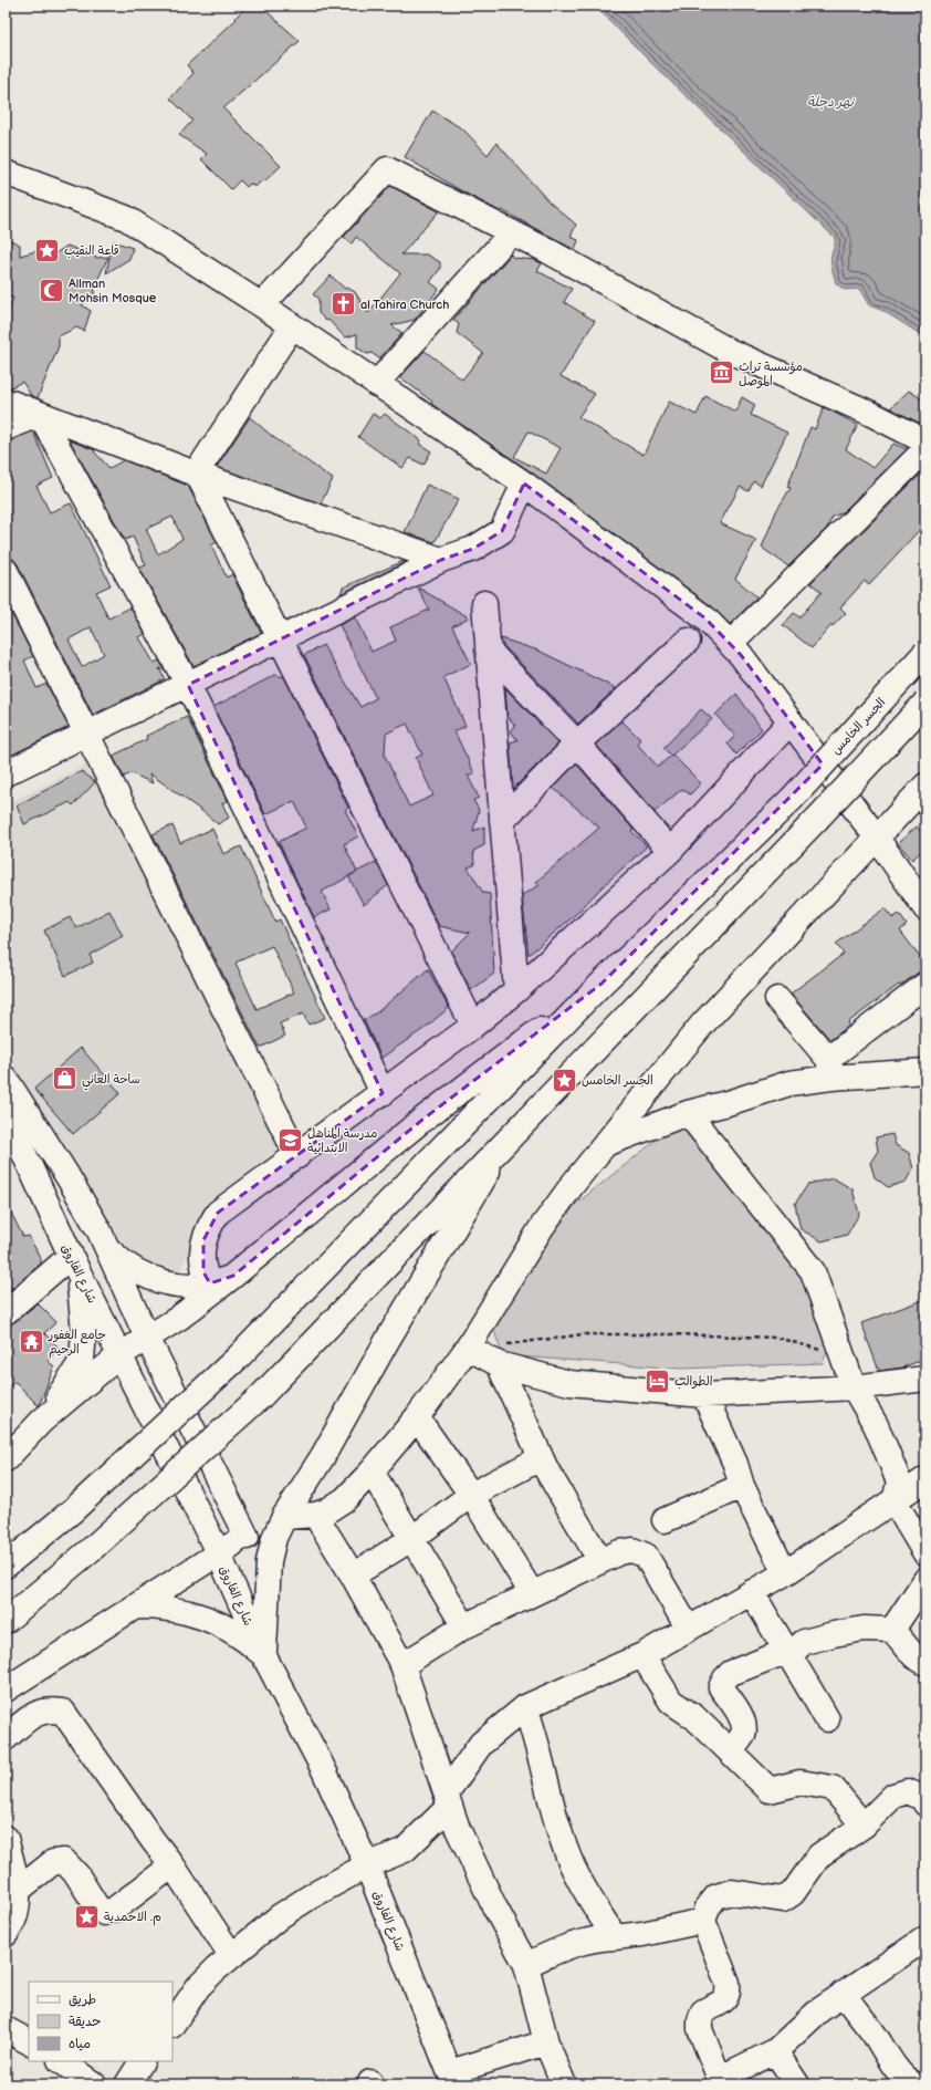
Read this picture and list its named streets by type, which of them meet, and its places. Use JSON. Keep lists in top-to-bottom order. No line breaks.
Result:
{"streets":{"street":["الجسر الخامس","شارع الفاروق"]},"water":["نهر دجلة"],"places":{"place":["قاعة النقيب","الجسر الخامس","م. الاحمدية"],"mosque":["Allman Mohsin Mosque"],"church":["al Tahira Church"],"museum":["مؤسسة تراث الموصل"],"shop":["ساحة العاني"],"school or university":["مدرسة المناهل الابتدائية"],"temple":["جامع الغفور الرحيم"],"hotel":["الطوالب"]},"legend":["طريق","حديقة","مياه"]}
